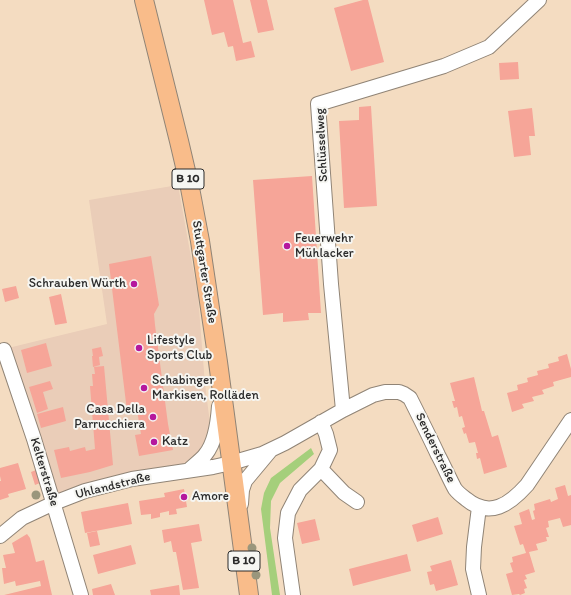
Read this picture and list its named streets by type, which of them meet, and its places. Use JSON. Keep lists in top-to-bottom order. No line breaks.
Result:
{"streets":{"main road":["B 10","Stuttgarter Straße"],"street":["Schlüsselweg","Senderstraße","Kelterstraße","Uhlandstraße"]},"crossings":[["Schlüsselweg","Senderstraße"],["Stuttgarter Straße","Senderstraße"],["Stuttgarter Straße","Uhlandstraße"],["Senderstraße","Uhlandstraße"],["Kelterstraße","Uhlandstraße"]],"places":["Feuerwehr Mühlacker","Schrauben Würth","Lifestyle Sports Club","Schabinger Markisen, Rolläden","Casa Della Parrucchiera","Katz","Amore"]}
